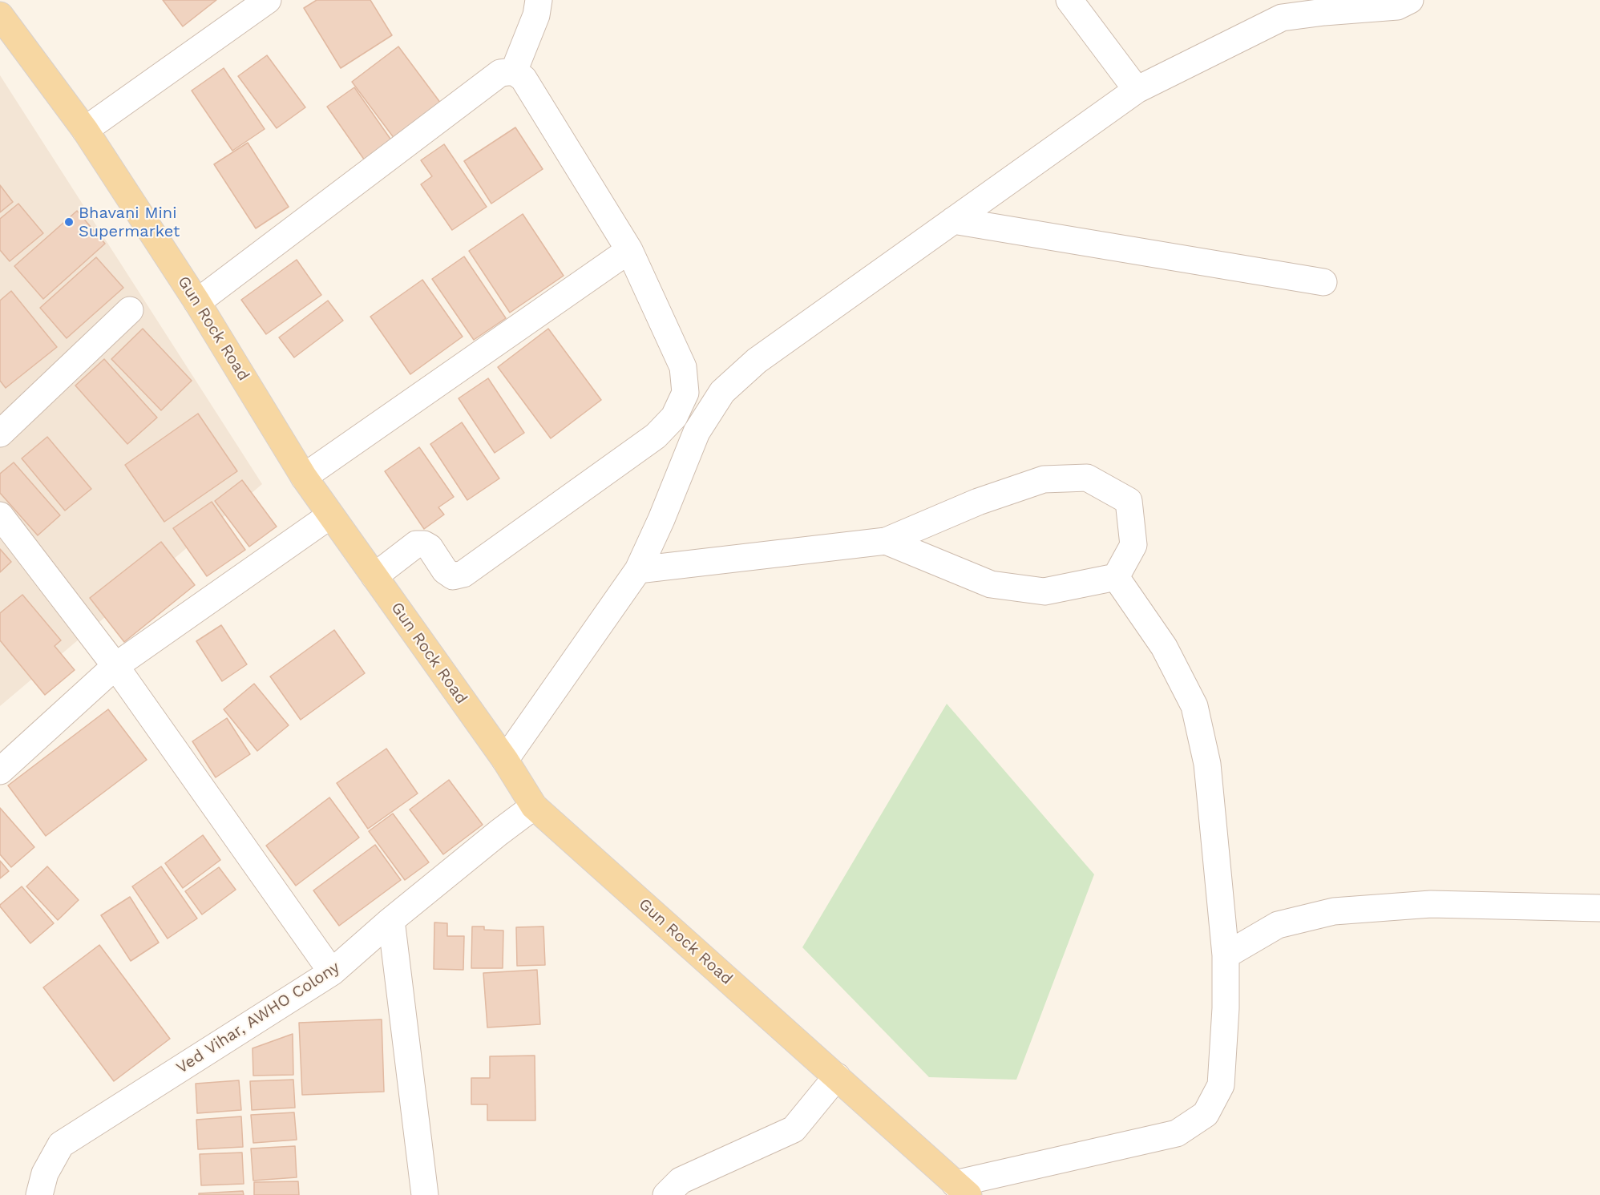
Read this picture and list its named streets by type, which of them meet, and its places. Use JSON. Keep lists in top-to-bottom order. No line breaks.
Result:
{"streets":{"main road":["Gun Rock Road"],"street":["Ved Vihar, AWHO Colony"]},"crossings":[["Gun Rock Road","Ved Vihar, AWHO Colony"]],"places":["Bhavani Mini Supermarket"]}
